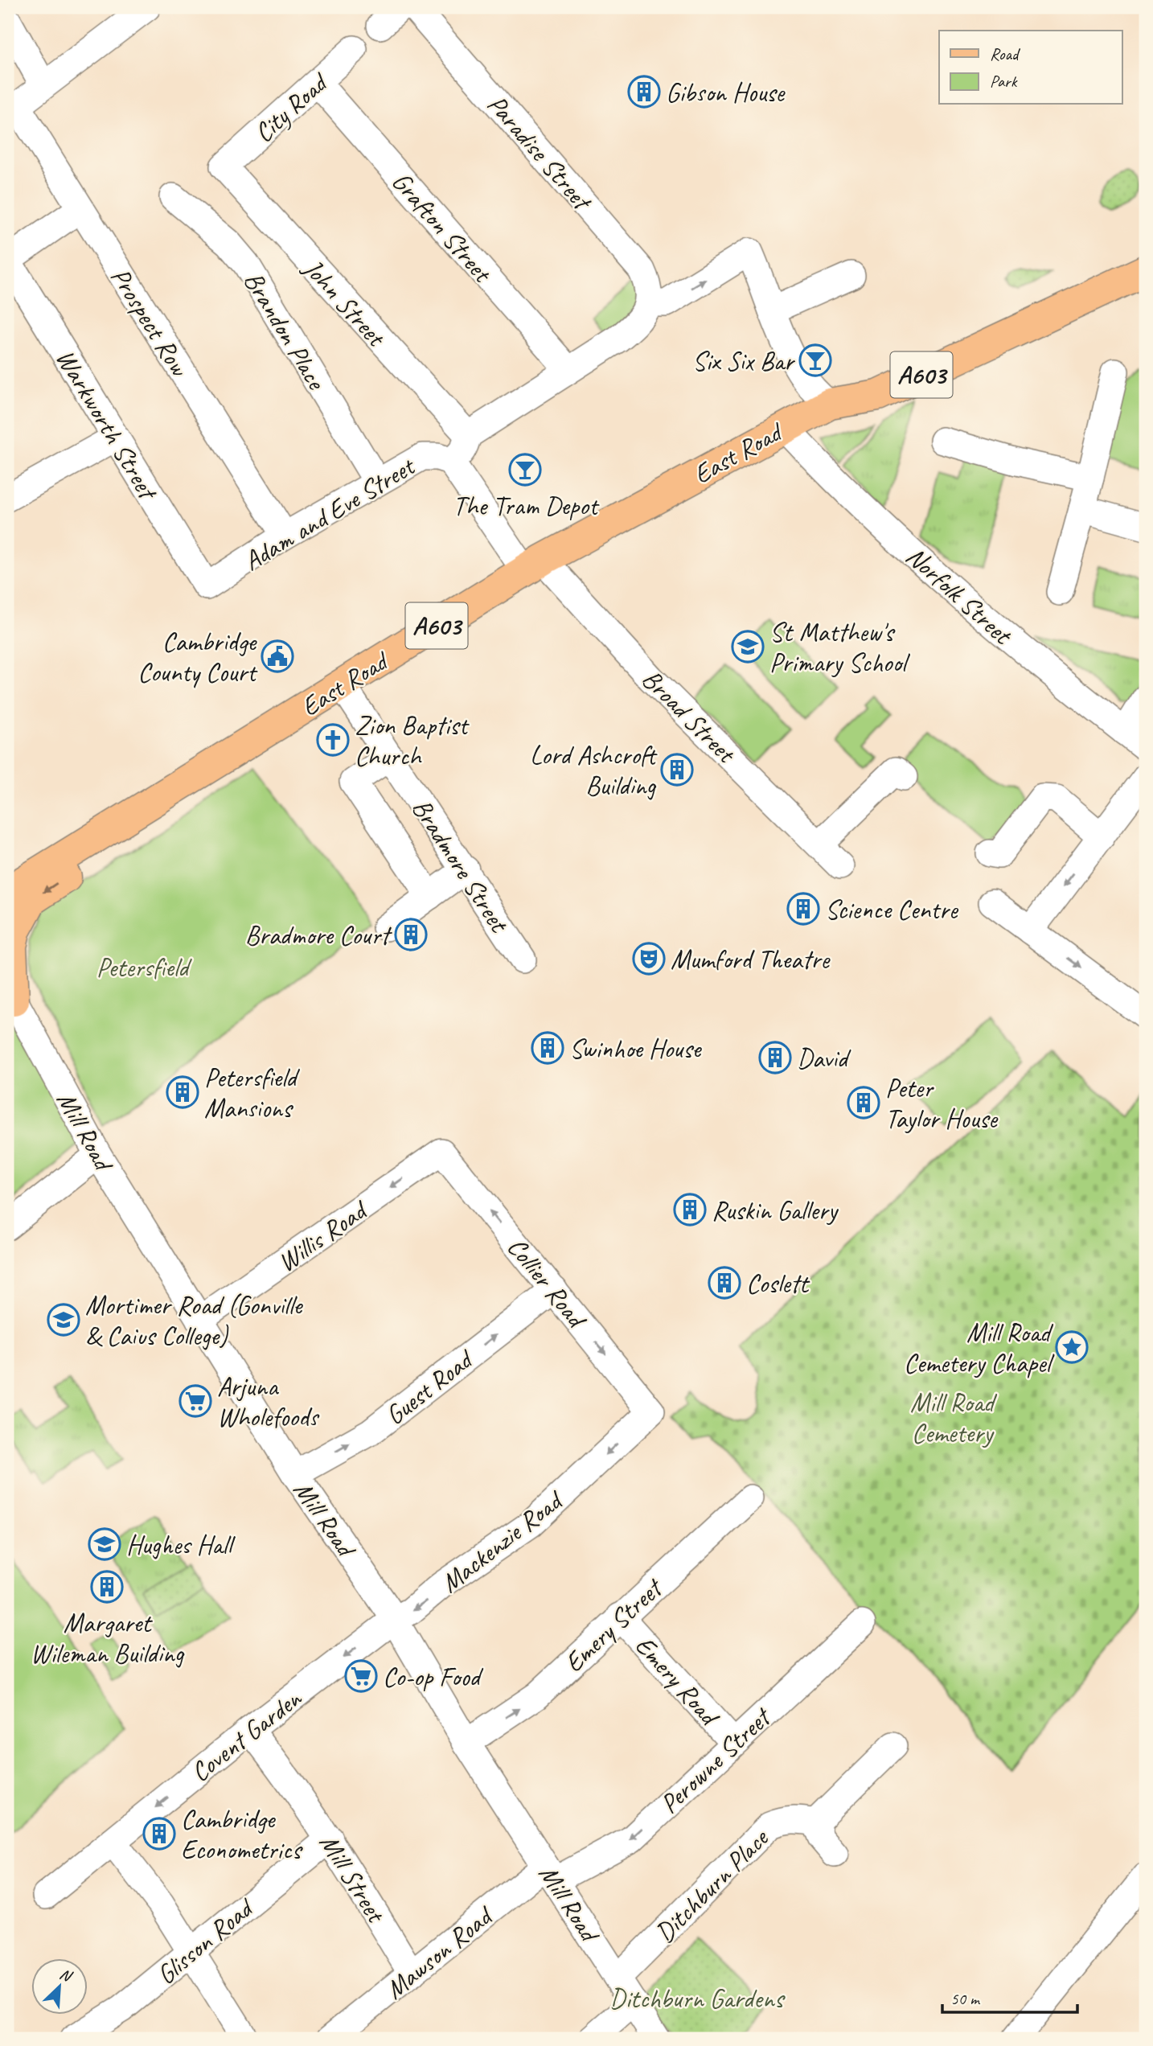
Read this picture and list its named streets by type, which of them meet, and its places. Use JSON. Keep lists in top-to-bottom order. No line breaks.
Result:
{"streets":{"main road":["A603","East Road"],"street":["City Road","Paradise Street","Grafton Street","John Street","Prospect Row","Brandon Place","Warkworth Street","Adam and Eve Street","Norfolk Street","Broad Street","Bradmore Street","Mill Road","Willis Road","Collier Road","Guest Road","Mackenzie Road","Emery Street","Emery Road","Covent Garden","Perowne Street","Mill Street","Ditchburn Place","Glisson Road","Mawson Road"]},"crossings":[["City Road","Grafton Street"],["City Road","John Street"],["Paradise Street","Adam and Eve Street"],["Grafton Street","Adam and Eve Street"],["John Street","Adam and Eve Street"],["Prospect Row","Warkworth Street"],["Prospect Row","Adam and Eve Street"],["Brandon Place","Adam and Eve Street"],["Warkworth Street","Adam and Eve Street"],["East Road","Norfolk Street"],["East Road","Broad Street"],["East Road","Bradmore Street"],["Adam and Eve Street","Broad Street"],["Mill Road","Willis Road"],["Mill Road","Guest Road"],["Mill Road","Mackenzie Road"],["Mill Road","Emery Street"],["Mill Road","Covent Garden"],["Mill Road","Perowne Street"],["Mill Road","Ditchburn Place"],["Mill Road","Mawson Road"],["Willis Road","Collier Road"],["Collier Road","Guest Road"],["Collier Road","Mackenzie Road"],["Mackenzie Road","Covent Garden"],["Emery Street","Emery Road"],["Emery Road","Perowne Street"],["Covent Garden","Mill Street"],["Perowne Street","Mawson Road"],["Mill Street","Glisson Road"],["Mill Street","Mawson Road"]],"one_way":["Willis Road","Guest Road","Mackenzie Road","Emery Street","Covent Garden","Perowne Street"],"parks":["Petersfield","Mill Road Cemetery","Ditchburn Gardens"],"places":{"building":["Gibson House","Lord Ashcroft Building","Science Centre","Bradmore Court","Swinhoe House","David","Petersfield Mansions","Peter Taylor House","Ruskin Gallery","Coslett","Margaret Wileman Building","Cambridge Econometrics"],"bar":["Six Six Bar","The Tram Depot"],"school or university":["St Matthew's Primary School","Mortimer Road (Gonville & Caius College)","Hughes Hall"],"public building":["Cambridge County Court"],"church":["Zion Baptist Church"],"theatre":["Mumford Theatre"],"place":["Mill Road Cemetery Chapel"],"supermarket":["Arjuna Wholefoods","Co-op Food"]},"legend":["Road","Park"],"scale_bar":"50 m","north":"top right"}
